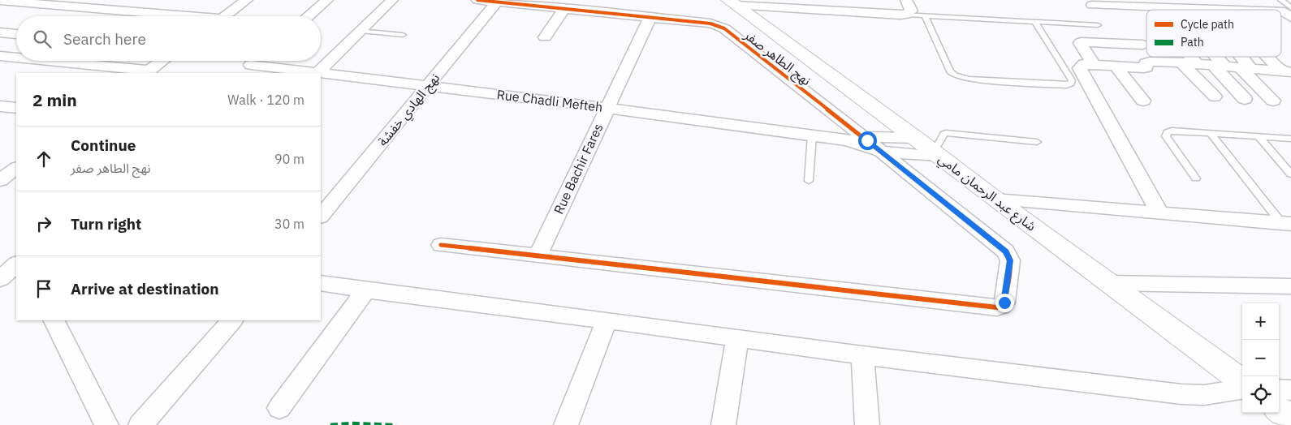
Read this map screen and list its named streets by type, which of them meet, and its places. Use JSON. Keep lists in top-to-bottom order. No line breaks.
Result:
{"streets":{"street":["نهج الطاهر صفر","Rue Chadli Mefteh","نهج الهادي خفشة","Rue Bachir Fares","شارع عبد الرحمان مامي"]},"crossings":[["نهج الطاهر صفر","Rue Chadli Mefteh"],["نهج الطاهر صفر","نهج الهادي خفشة"],["نهج الطاهر صفر","Rue Bachir Fares"],["Rue Chadli Mefteh","نهج الهادي خفشة"],["Rue Chadli Mefteh","Rue Bachir Fares"]],"legend":["Cycle path","Path"],"page":{"search":"Search here","heading":["2 min","Walk · 120 m"],"list":[["Continue","نهج الطاهر صفر","90 m"],["Turn right","30 m"],"Arrive at destination"],"map_buttons":["+","−"]}}
